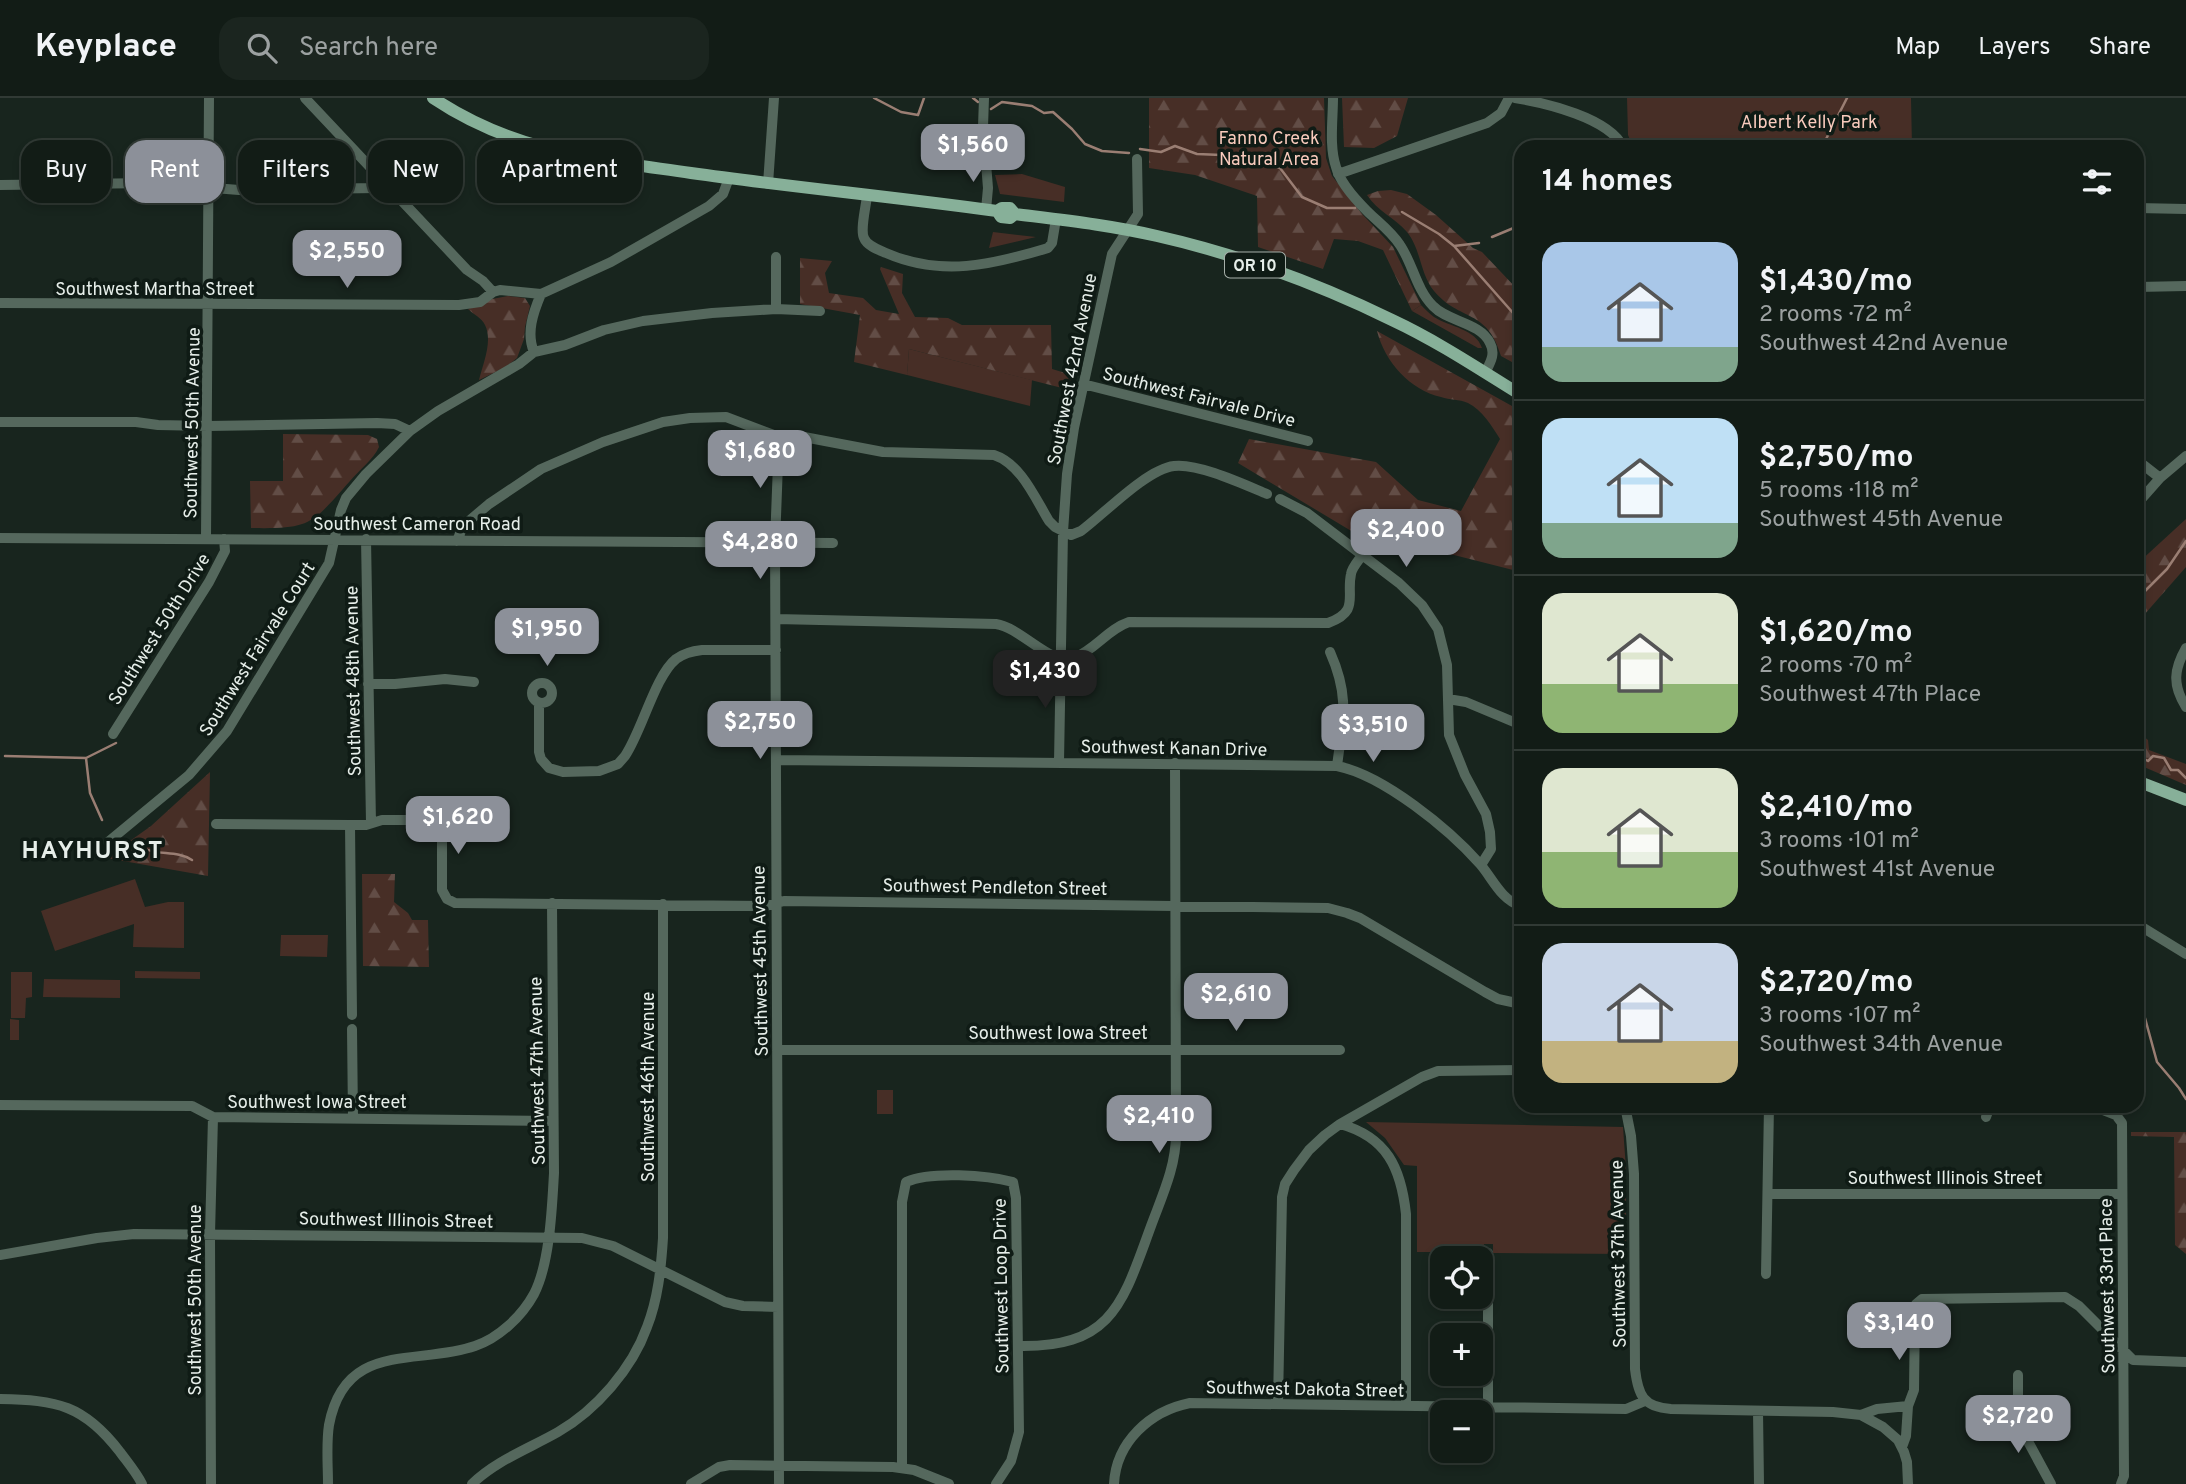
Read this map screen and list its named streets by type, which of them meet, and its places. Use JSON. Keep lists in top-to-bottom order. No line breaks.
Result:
{"streets":{"main road":["OR 10"],"street":["Southwest Martha Street","Southwest 42nd Avenue","Southwest Fairvale Drive","Southwest 50th Avenue","Southwest Cameron Road","Southwest 50th Drive","Southwest Fairvale Court","Southwest 48th Avenue","Southwest Kanan Drive","Southwest Pendleton Street","Southwest 45th Avenue","Southwest Iowa Street","Southwest 47th Avenue","Southwest 46th Avenue","Southwest Illinois Street","Southwest 37th Avenue","Southwest Loop Drive","Southwest 33rd Place","Southwest Dakota Street"]},"crossings":[["OR 10","Southwest 42nd Avenue"],["Southwest Martha Street","Southwest 50th Avenue"],["Southwest 42nd Avenue","Southwest Fairvale Drive"],["Southwest 42nd Avenue","Southwest Kanan Drive"],["Southwest 50th Avenue","Southwest Cameron Road"],["Southwest 50th Avenue","Southwest Iowa Street"],["Southwest 50th Avenue","Southwest Illinois Street"],["Southwest Cameron Road","Southwest 50th Drive"],["Southwest Cameron Road","Southwest Fairvale Court"],["Southwest Cameron Road","Southwest 48th Avenue"],["Southwest Cameron Road","Southwest 45th Avenue"],["Southwest Kanan Drive","Southwest 45th Avenue"],["Southwest Pendleton Street","Southwest 45th Avenue"],["Southwest Pendleton Street","Southwest 47th Avenue"],["Southwest Pendleton Street","Southwest 46th Avenue"],["Southwest 45th Avenue","Southwest Iowa Street"],["Southwest 45th Avenue","Southwest Illinois Street"],["Southwest Iowa Street","Southwest 47th Avenue"],["Southwest 47th Avenue","Southwest Illinois Street"],["Southwest 46th Avenue","Southwest Illinois Street"],["Southwest Illinois Street","Southwest 33rd Place"],["Southwest 37th Avenue","Southwest Dakota Street"]],"districts":["HAYHURST"],"parks":["Albert Kelly Park","Fanno Creek Natural Area"],"page":{"header":"Keyplace","search":"Search here","nav":["Map","Layers","Share"],"price":["$1,560","$2,550","$1,680","$2,400","$4,280","$1,950","$1,430","$2,750","$3,510","$1,620","$2,610","$2,410","$3,140","$2,720"],"chip":["Buy","Rent","Filters","New","Apartment"],"heading":"14 homes","list":[{"name":"$1,430/mo","note":"2 rooms · 72 m² · Southwest 42nd Avenue"},{"name":"$2,750/mo","note":"5 rooms · 118 m² · Southwest 45th Avenue"},{"name":"$1,620/mo","note":"2 rooms · 70 m² · Southwest 47th Place"},{"name":"$2,410/mo","note":"3 rooms · 101 m² · Southwest 41st Avenue"},{"name":"$2,720/mo","note":"3 rooms · 107 m² · Southwest 34th Avenue"}],"map_buttons":["+","−"]}}
